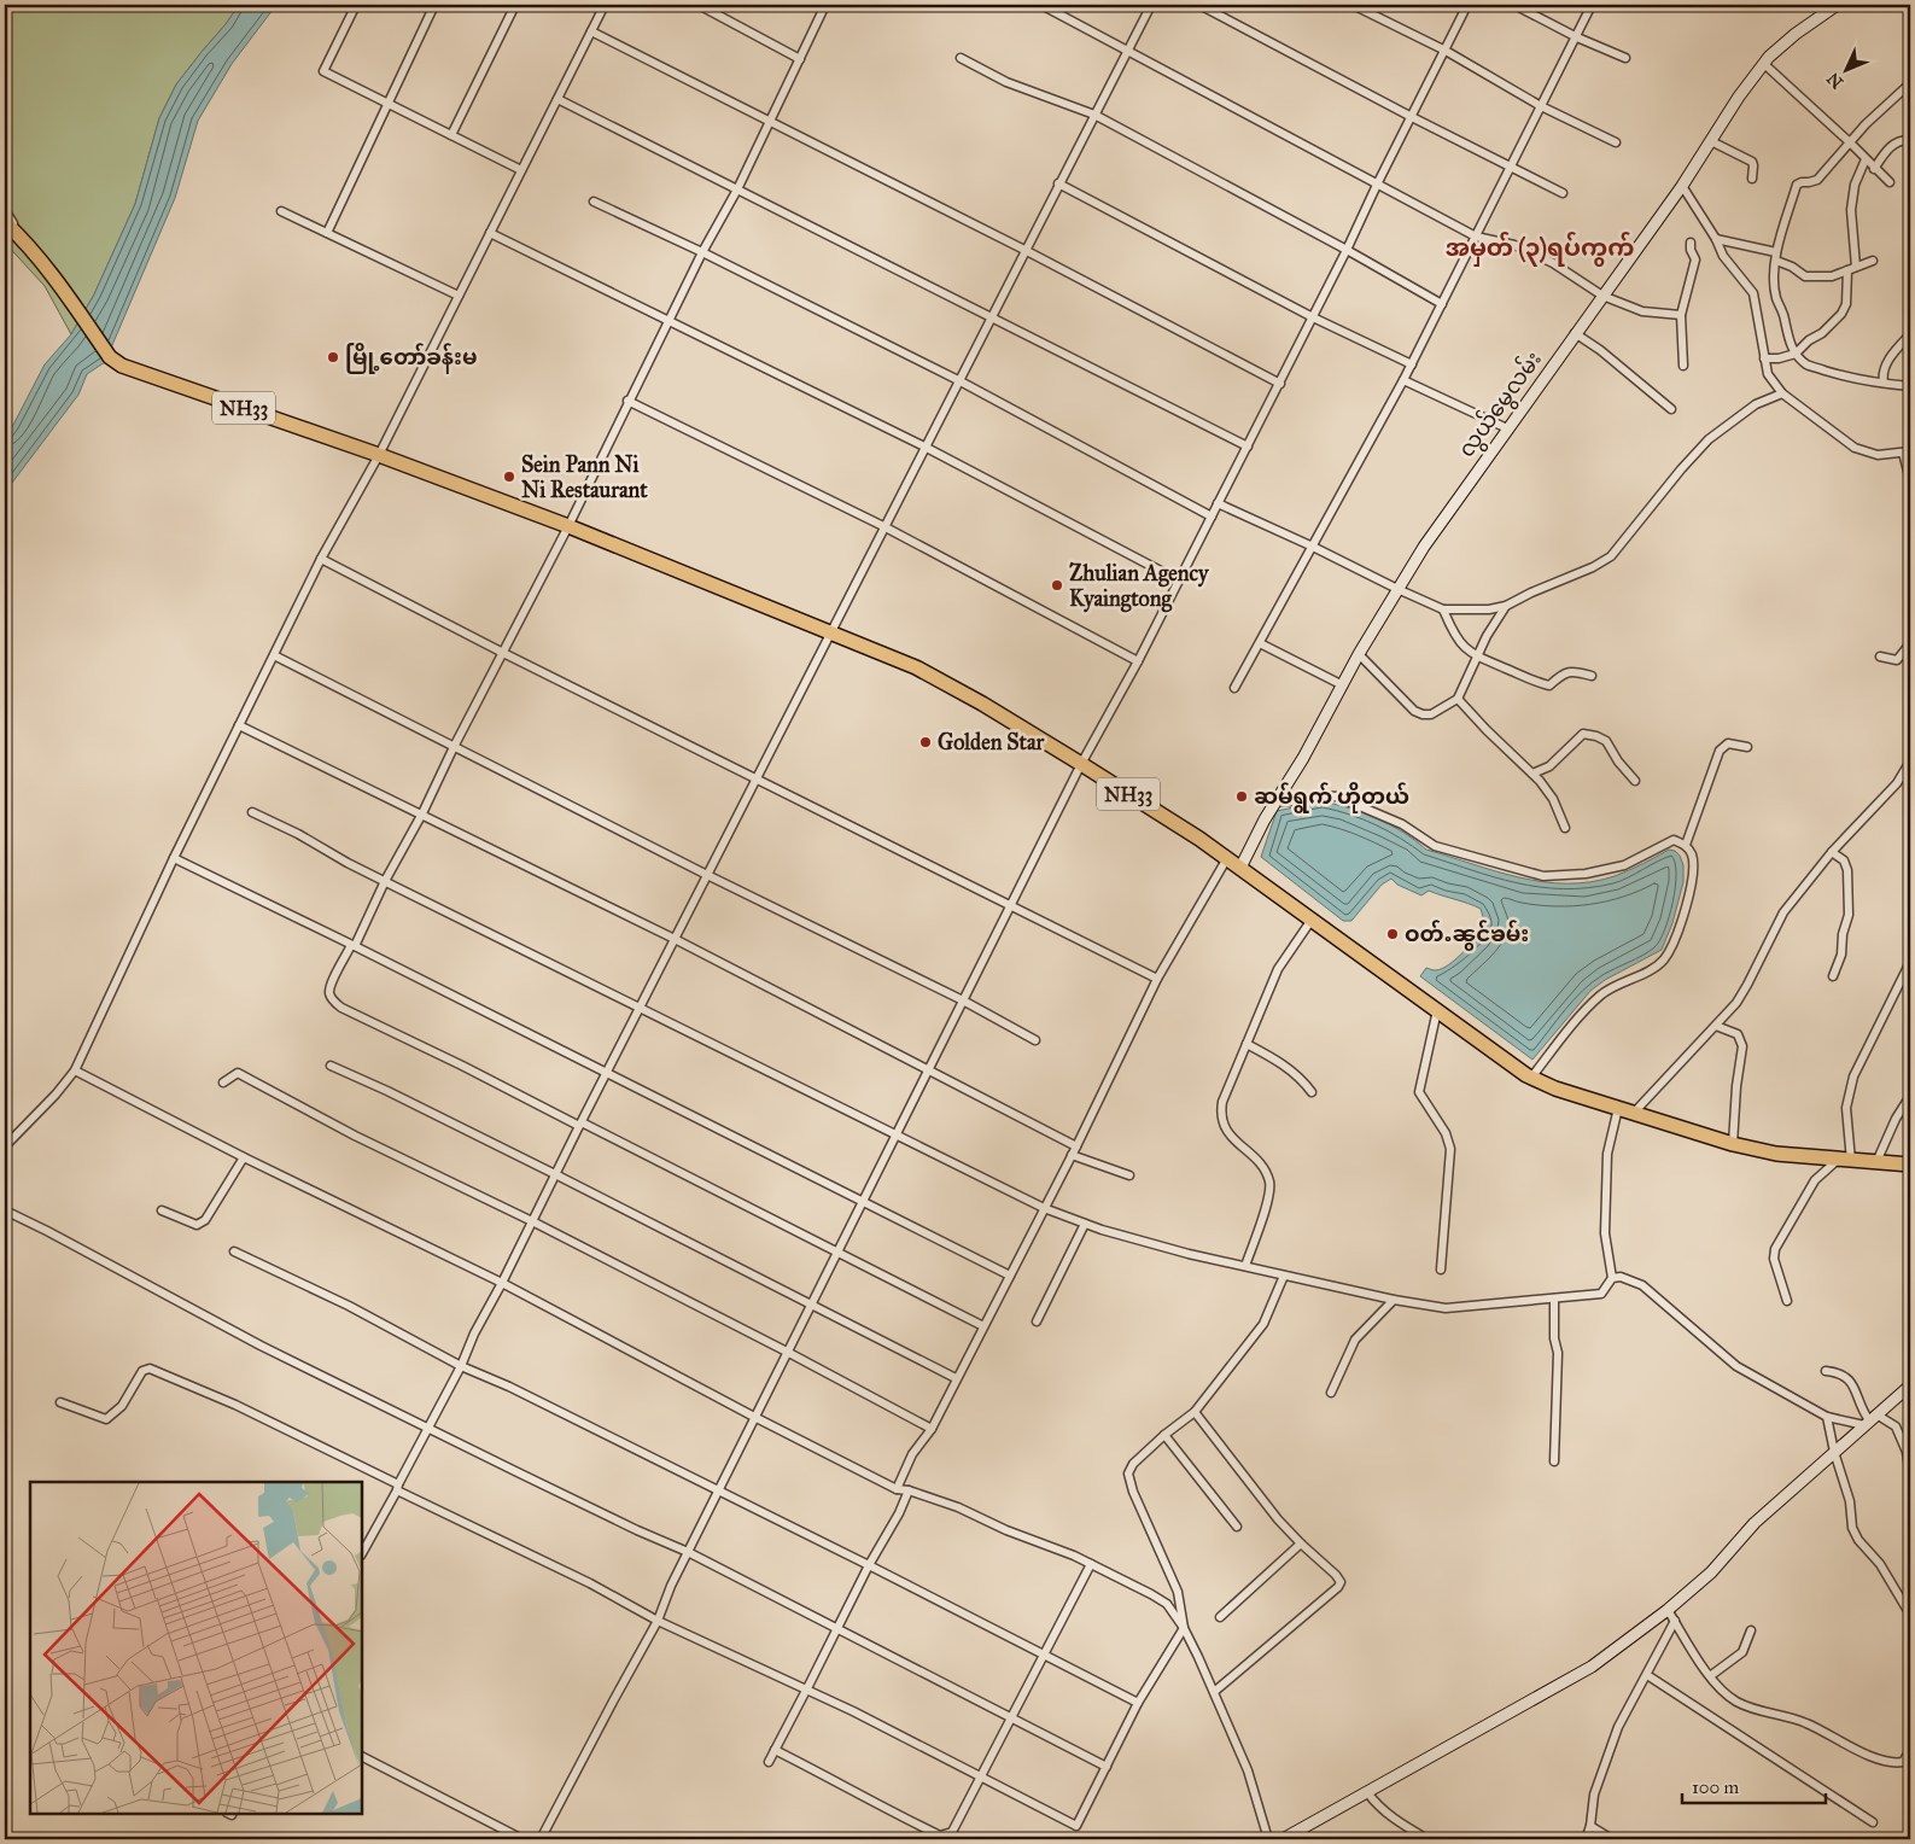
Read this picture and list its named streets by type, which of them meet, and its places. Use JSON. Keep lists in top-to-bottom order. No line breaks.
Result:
{"streets":{"highway":["NH33"],"street":["လွယ်မွေလမ်း"]},"crossings":[["လွယ်မွေလမ်း","NH33"]],"districts":["အမှတ် (၃)ရပ်ကွက်"],"places":["မြို့တော်ခန်းမ","Sein Pann Ni Ni Restaurant","Zhulian Agency Kyaingtong","Golden Star","ဆမ်ရွက် ဟိုတယ်","ဝတ်ႉၼွင်ၶမ်း"],"scale_bar":"100 m","north":"bottom left"}
